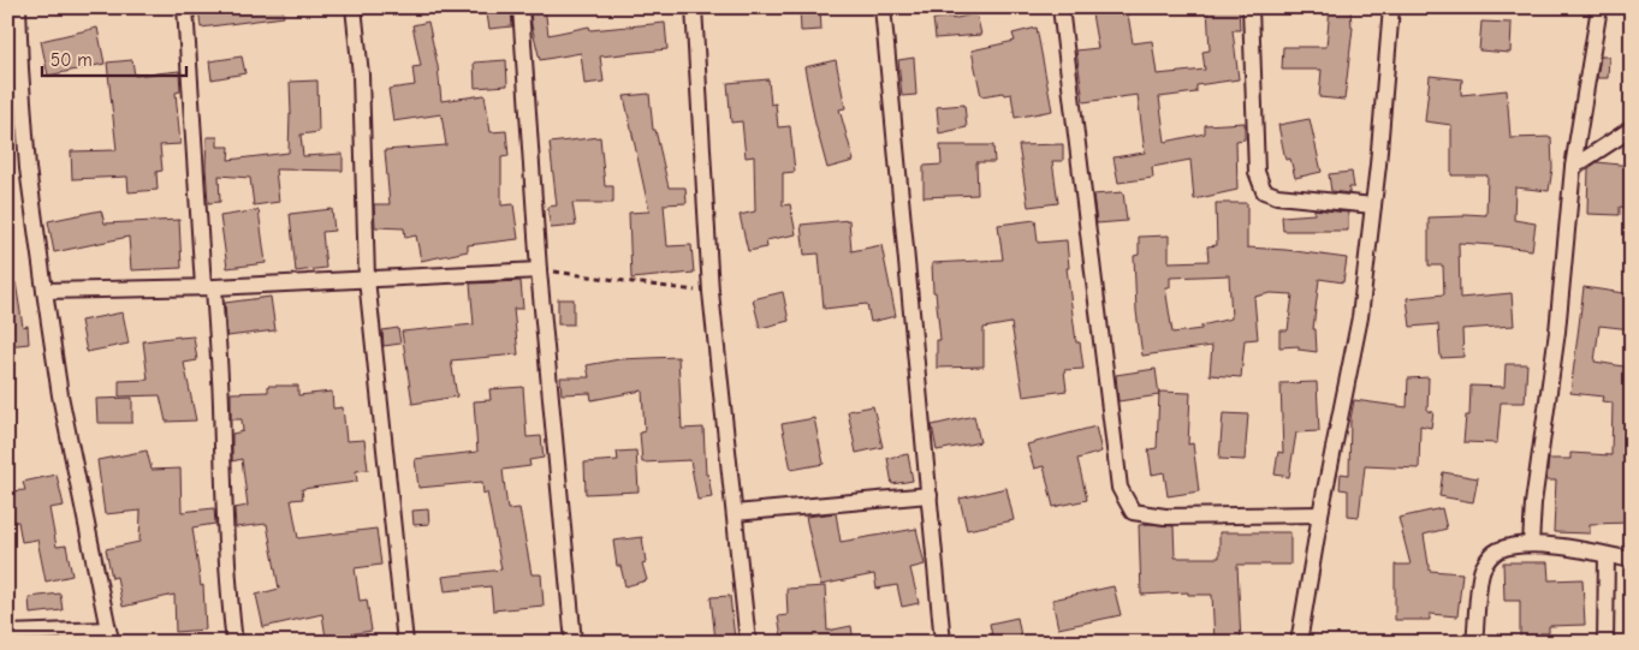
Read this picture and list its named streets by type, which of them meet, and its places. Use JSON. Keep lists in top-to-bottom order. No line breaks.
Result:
{"scale_bar":"50 m"}
